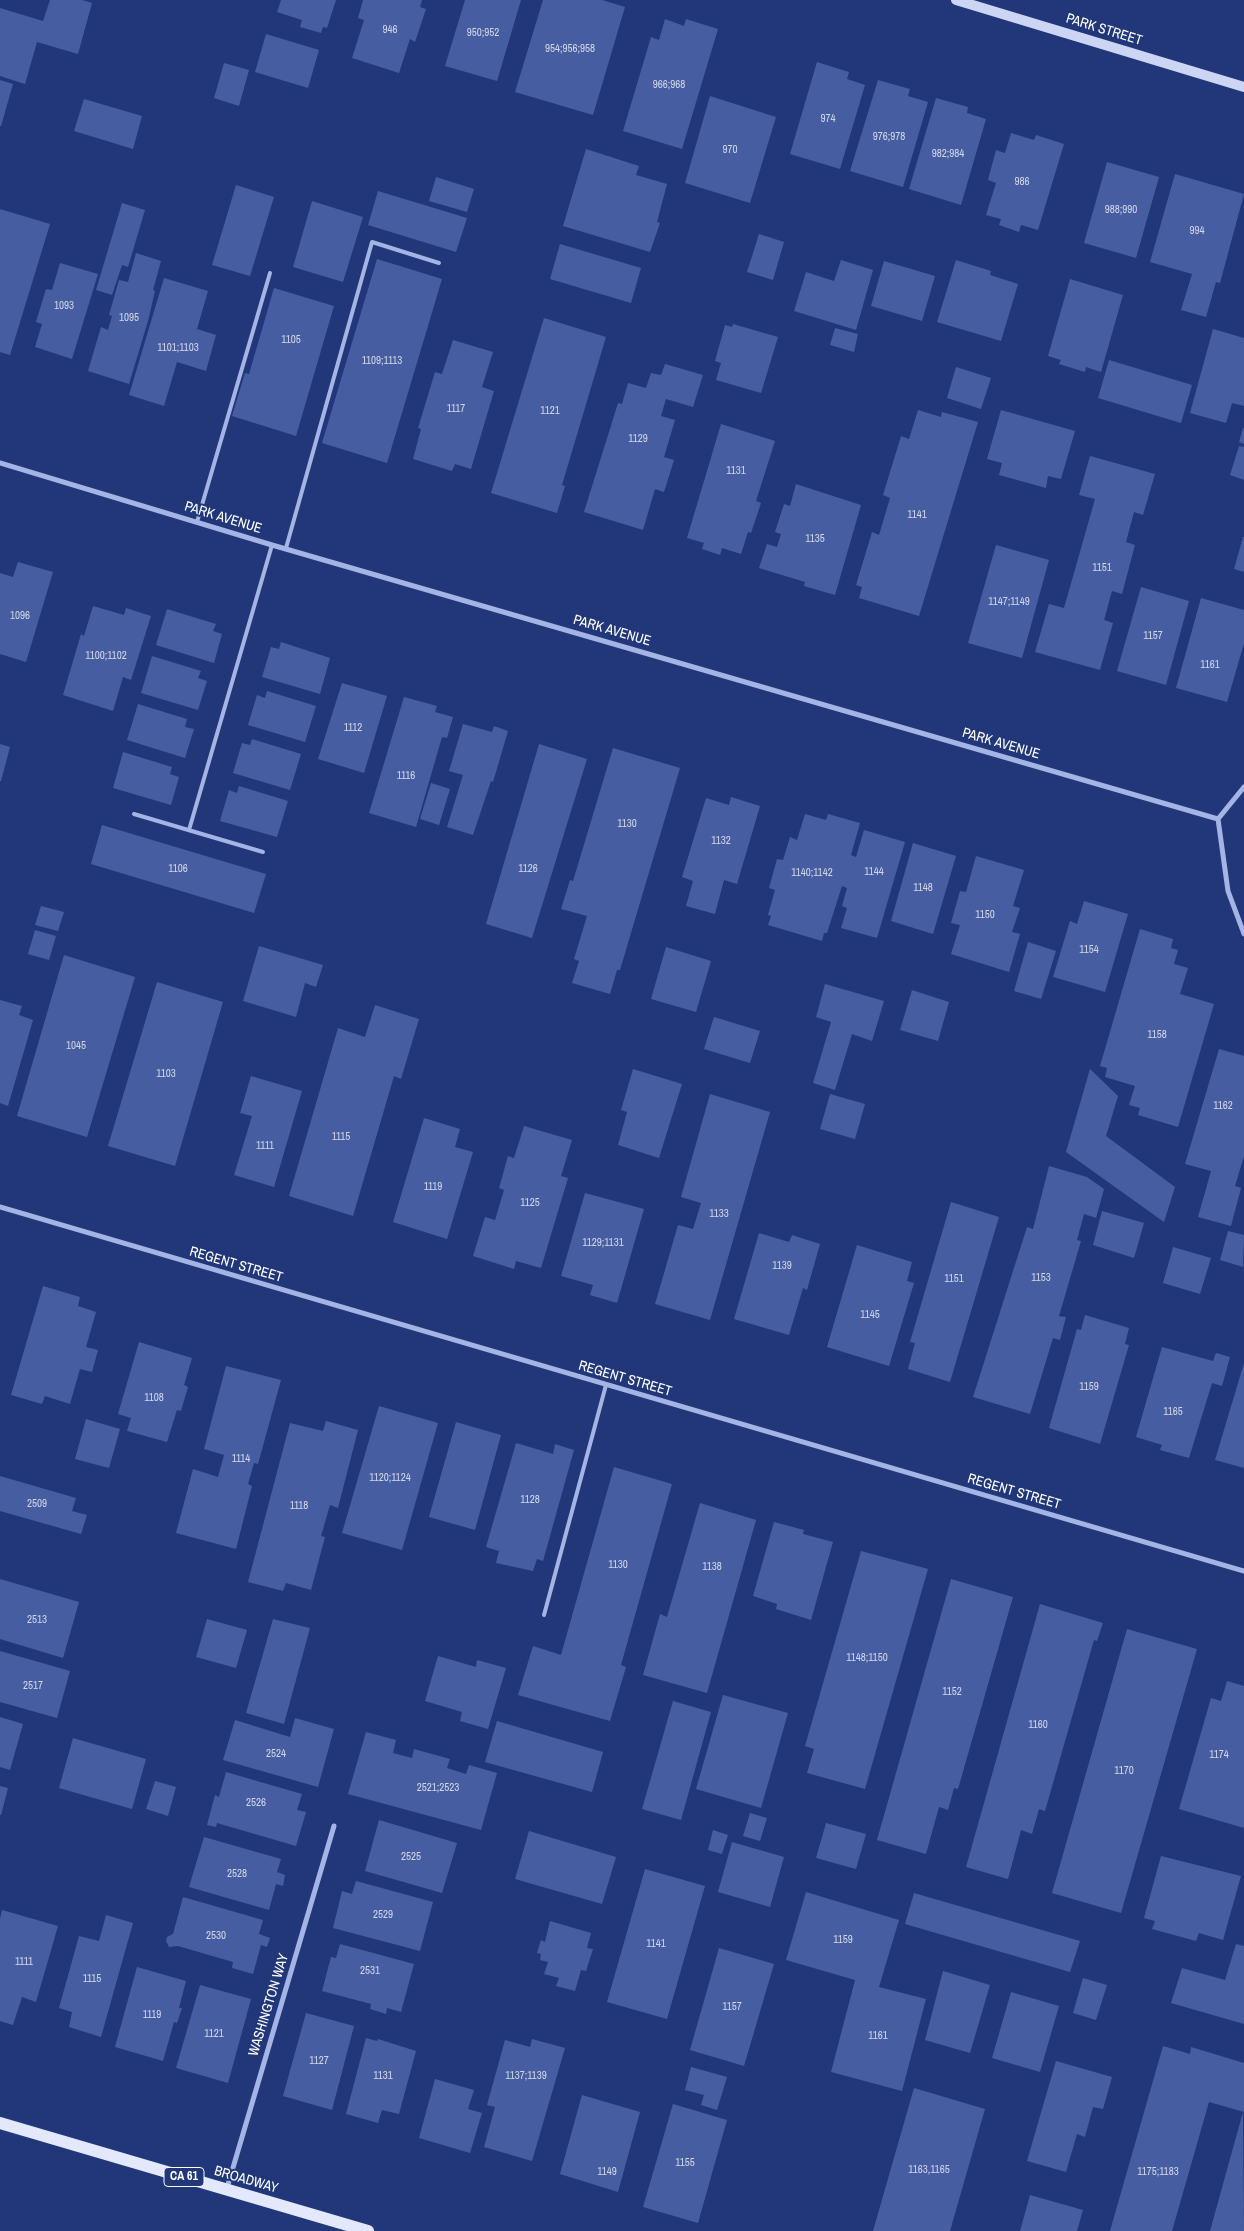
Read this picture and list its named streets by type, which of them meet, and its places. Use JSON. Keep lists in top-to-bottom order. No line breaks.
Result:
{"streets":{"main road":["PARK STREET","CA 61","BROADWAY"],"street":["PARK AVENUE","REGENT STREET","WASHINGTON WAY"]},"crossings":[["WASHINGTON WAY","BROADWAY"]],"house_numbers":["946","950;952","954;956;958","966;968","974","976;978","970","982;984","986","988;990","994","1093","1095","1105","1101;1103","1109;1113","1117","1121","1129","1131","1141","1135","1151","1147;1149","1096","1157","1100;1102","1161","1112","1116","1130","1132","1106","1126","1144","1140;1142","1148","1150","1154","1158","1045","1103","1162","1115","1111","1119","1125","1133","1129;1131","1139","1153","1151","1145","1159","1108","1165","1114","1120;1124","1128","2509","1118","1130","1138","2513","1148;1150","2517","1152","1160","2524","1174","1170","2521;2523","2526","2525","2528","2529","2530","1159","1141","1111","2531","1115","1157","1119","1121","1161","1127","1131","1137;1139","1155","1163,1165","1149","1175;1183"]}
